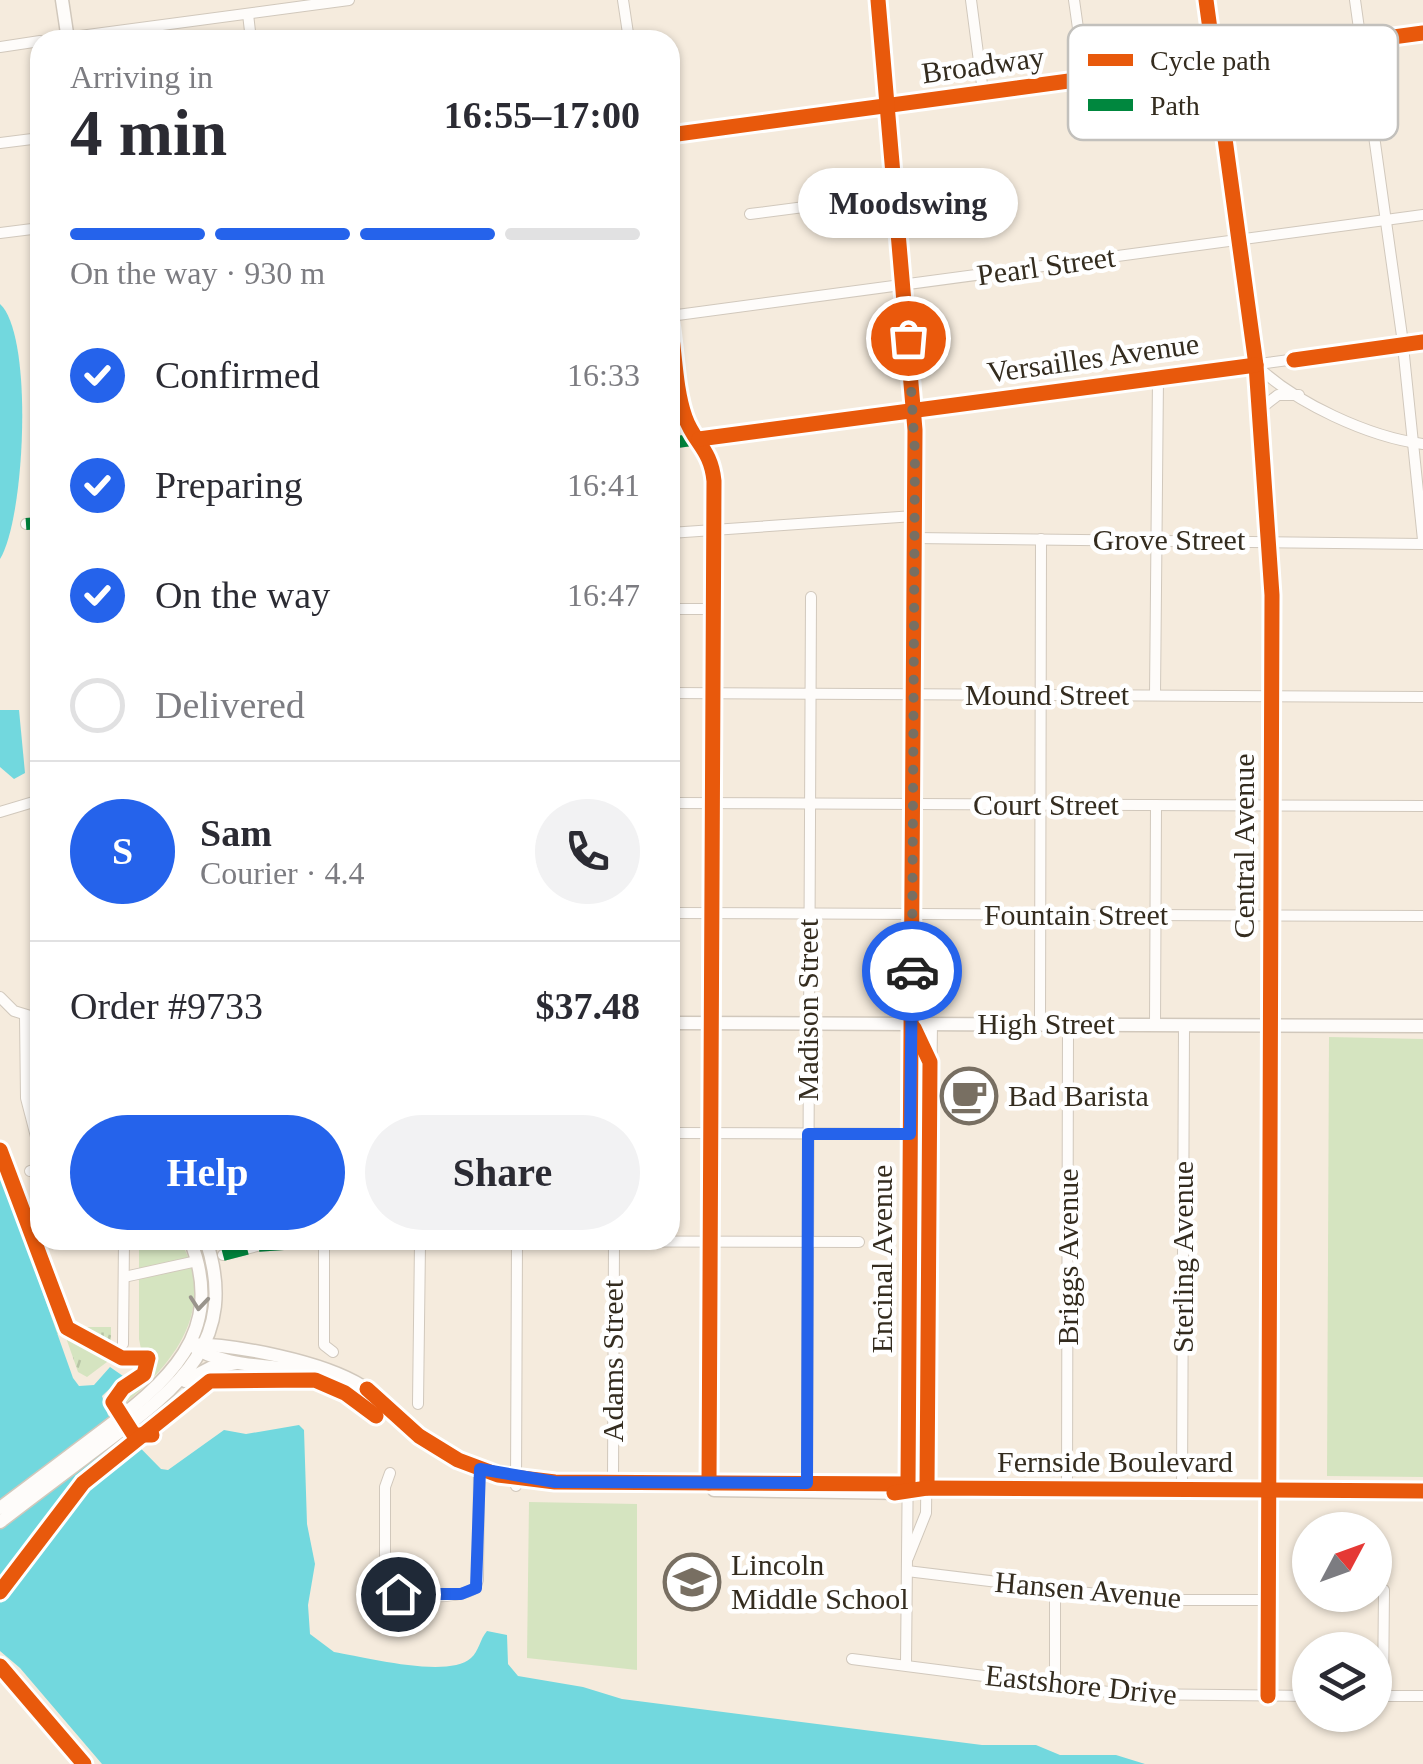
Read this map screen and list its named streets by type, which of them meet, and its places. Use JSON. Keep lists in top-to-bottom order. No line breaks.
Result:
{"streets":{"main road":["Broadway","High Street","Encinal Avenue","Fernside Boulevard"],"street":["Pearl Street","Versailles Avenue","Grove Street","Mound Street","Court Street","Central Avenue","Fountain Street","Madison Street","Briggs Avenue","Sterling Avenue","Adams Street","Hansen Avenue","Eastshore Drive"]},"crossings":[["Broadway","Encinal Avenue"],["Pearl Street","Central Avenue"],["Pearl Street","Encinal Avenue"],["Versailles Avenue","Central Avenue"],["Versailles Avenue","Encinal Avenue"],["Grove Street","Central Avenue"],["Grove Street","Encinal Avenue"],["Mound Street","Central Avenue"],["Mound Street","Madison Street"],["Mound Street","Encinal Avenue"],["Court Street","Central Avenue"],["Court Street","Madison Street"],["Court Street","Encinal Avenue"],["Central Avenue","Fountain Street"],["Central Avenue","High Street"],["Central Avenue","Fernside Boulevard"],["Central Avenue","Hansen Avenue"],["Central Avenue","Eastshore Drive"],["Fountain Street","Madison Street"],["Fountain Street","Encinal Avenue"],["Madison Street","High Street"],["Madison Street","Fernside Boulevard"],["High Street","Briggs Avenue"],["High Street","Sterling Avenue"],["High Street","Encinal Avenue"],["Briggs Avenue","Fernside Boulevard"],["Sterling Avenue","Fernside Boulevard"],["Encinal Avenue","Fernside Boulevard"],["Encinal Avenue","Hansen Avenue"],["Encinal Avenue","Eastshore Drive"],["Adams Street","Fernside Boulevard"]],"places":{"other":["Moodswing"],"cafe":["Bad Barista"],"school or university":["Lincoln Middle School"]},"legend":["Cycle path","Path"],"north":"top right","page":{"heading":["4 min","Arriving in","16:55–17:00"],"panel":["Sam","Courier · 4.4","Order #9733","$37.48"],"bubble":"Moodswing","bar":"On the way · 930 m","list":[["Confirmed","16:33"],["Preparing","16:41"],["On the way","16:47"],"Delivered"],"round":"S","buttons":["Help","Share"]}}
